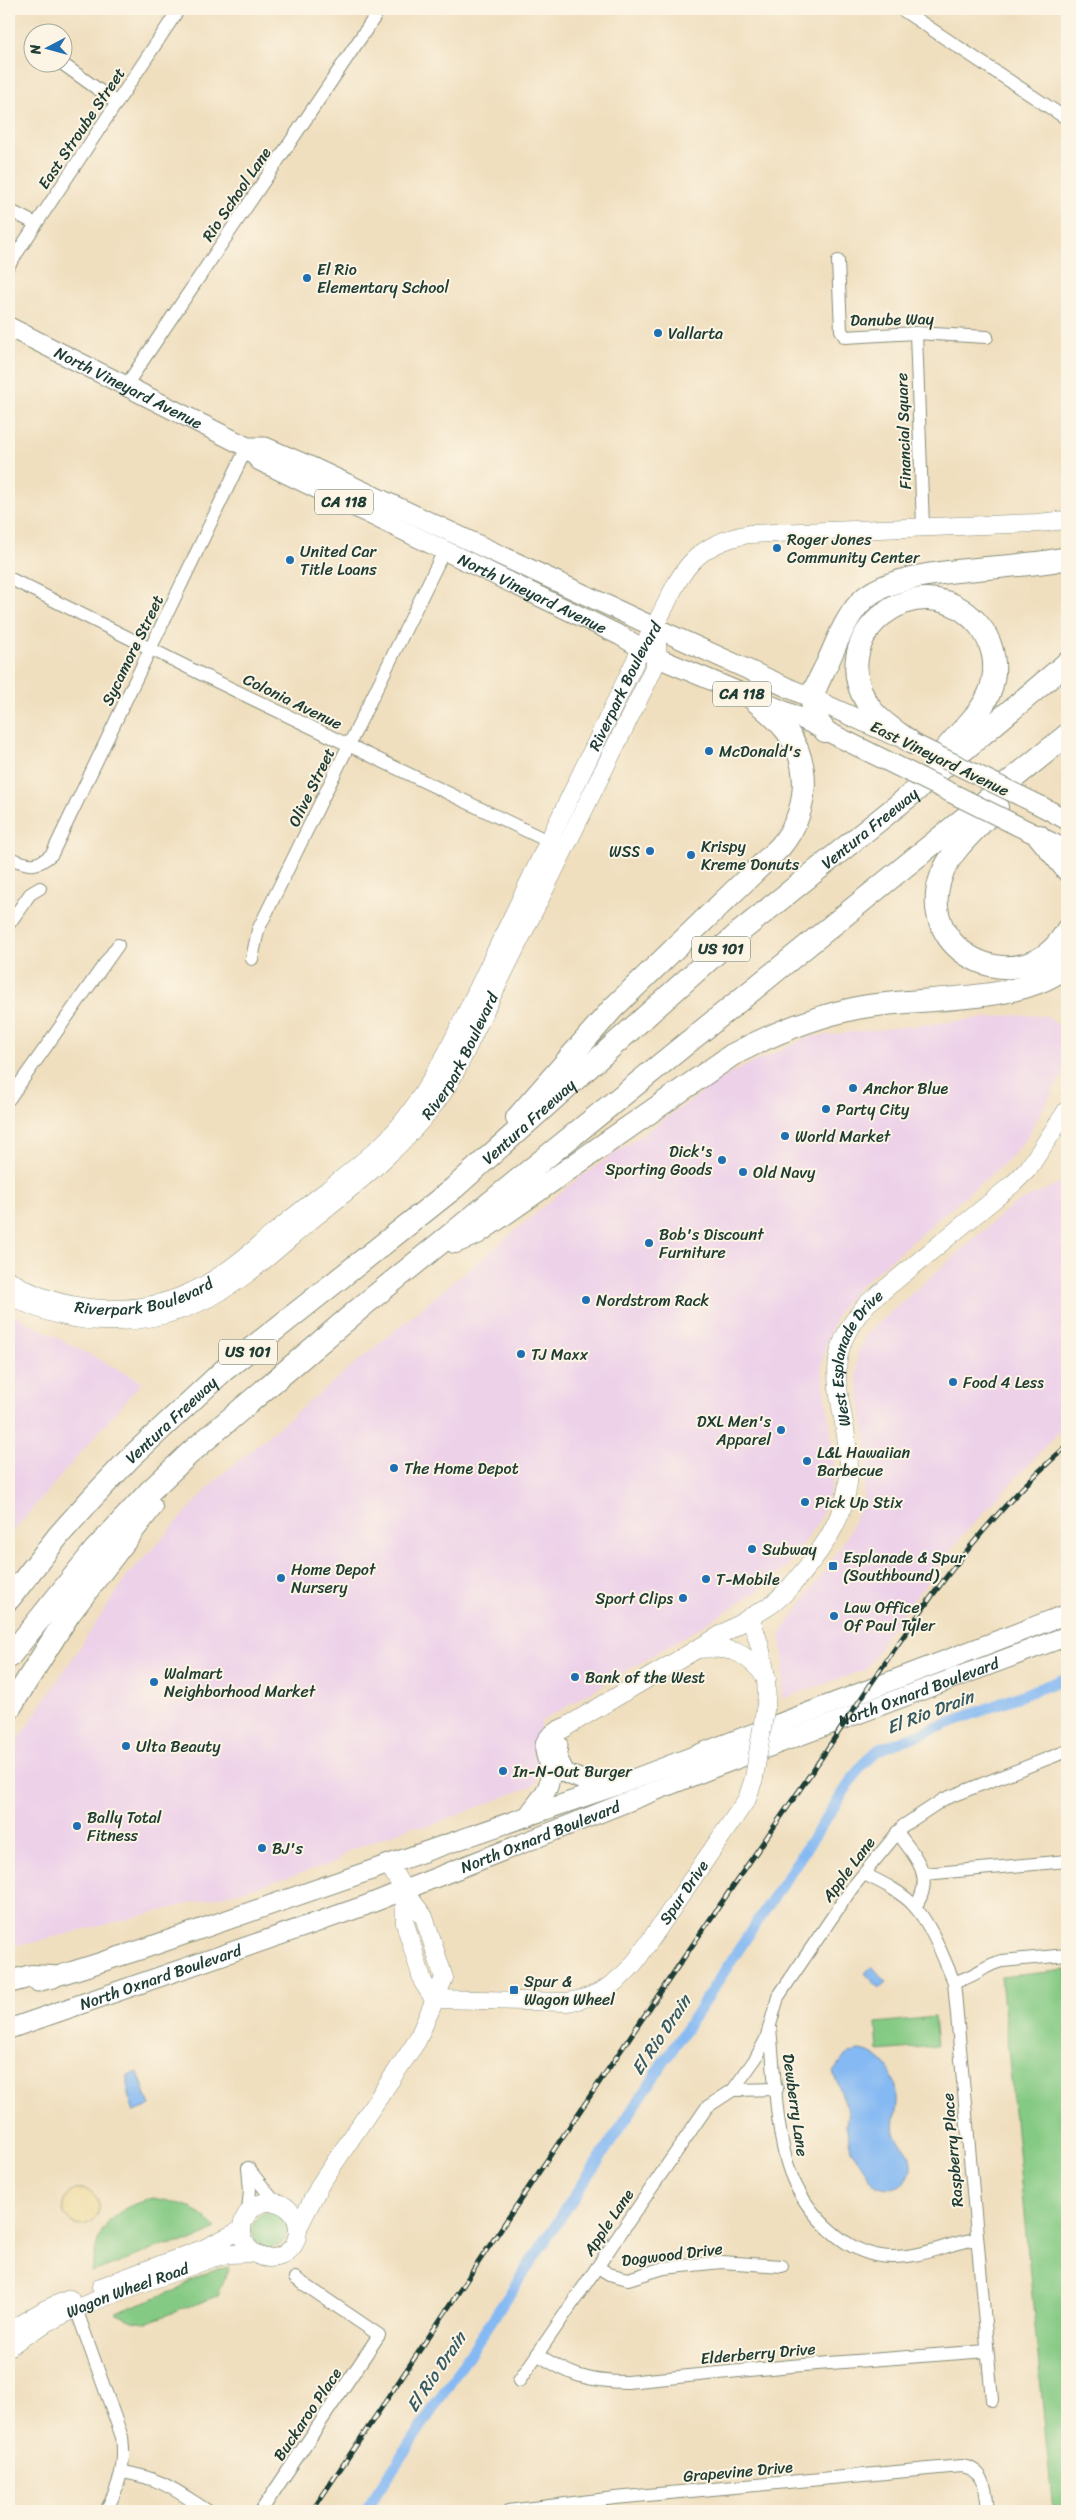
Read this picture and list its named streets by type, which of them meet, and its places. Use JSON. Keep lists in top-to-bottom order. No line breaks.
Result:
{"streets":{"highway":["Ventura Freeway","US 101"],"main road":["North Vineyard Avenue","CA 118","East Vineyard Avenue","North Oxnard Boulevard"],"street":["East Stroube Street","Rio School Lane","Danube Way","Financial Square","Sycamore Street","Riverpark Boulevard","Colonia Avenue","Olive Street","West Esplanade Drive","Apple Lane","Spur Drive","Dewberry Lane","Raspberry Place","Dogwood Drive","Wagon Wheel Road","Elderberry Drive","Buckaroo Place","Grapevine Drive"]},"crossings":[["Rio School Lane","North Vineyard Avenue"],["Danube Way","Financial Square"],["North Vineyard Avenue","Sycamore Street"],["North Vineyard Avenue","Riverpark Boulevard"],["North Vineyard Avenue","East Vineyard Avenue"],["North Vineyard Avenue","Olive Street"],["Sycamore Street","Colonia Avenue"],["Riverpark Boulevard","Colonia Avenue"],["Colonia Avenue","Olive Street"],["West Esplanade Drive","Spur Drive"],["Apple Lane","Dewberry Lane"],["Apple Lane","Raspberry Place"],["Apple Lane","Dogwood Drive"],["Apple Lane","Elderberry Drive"],["Dewberry Lane","Raspberry Place"],["Raspberry Place","Elderberry Drive"]],"water":["El Rio Drain"],"places":{"other":["El Rio Elementary School","Vallarta","Roger Jones Community Center","United Car Title Loans","McDonald's","WSS","Krispy Kreme Donuts","Anchor Blue","Party City","World Market","Dick's Sporting Goods","Old Navy","Bob's Discount Furniture","Nordstrom Rack","TJ Maxx","Food 4 Less","DXL Men's Apparel","L&L Hawaiian Barbecue","The Home Depot","Pick Up Stix","Subway","Home Depot Nursery","T-Mobile","Sport Clips","Law Office Of Paul Tyler","Bank of the West","Walmart Neighborhood Market","Ulta Beauty","In-N-Out Burger","Bally Total Fitness","BJ's"],"transit":["Esplanade & Spur (Southbound)","Spur & Wagon Wheel"]},"north":"left"}
